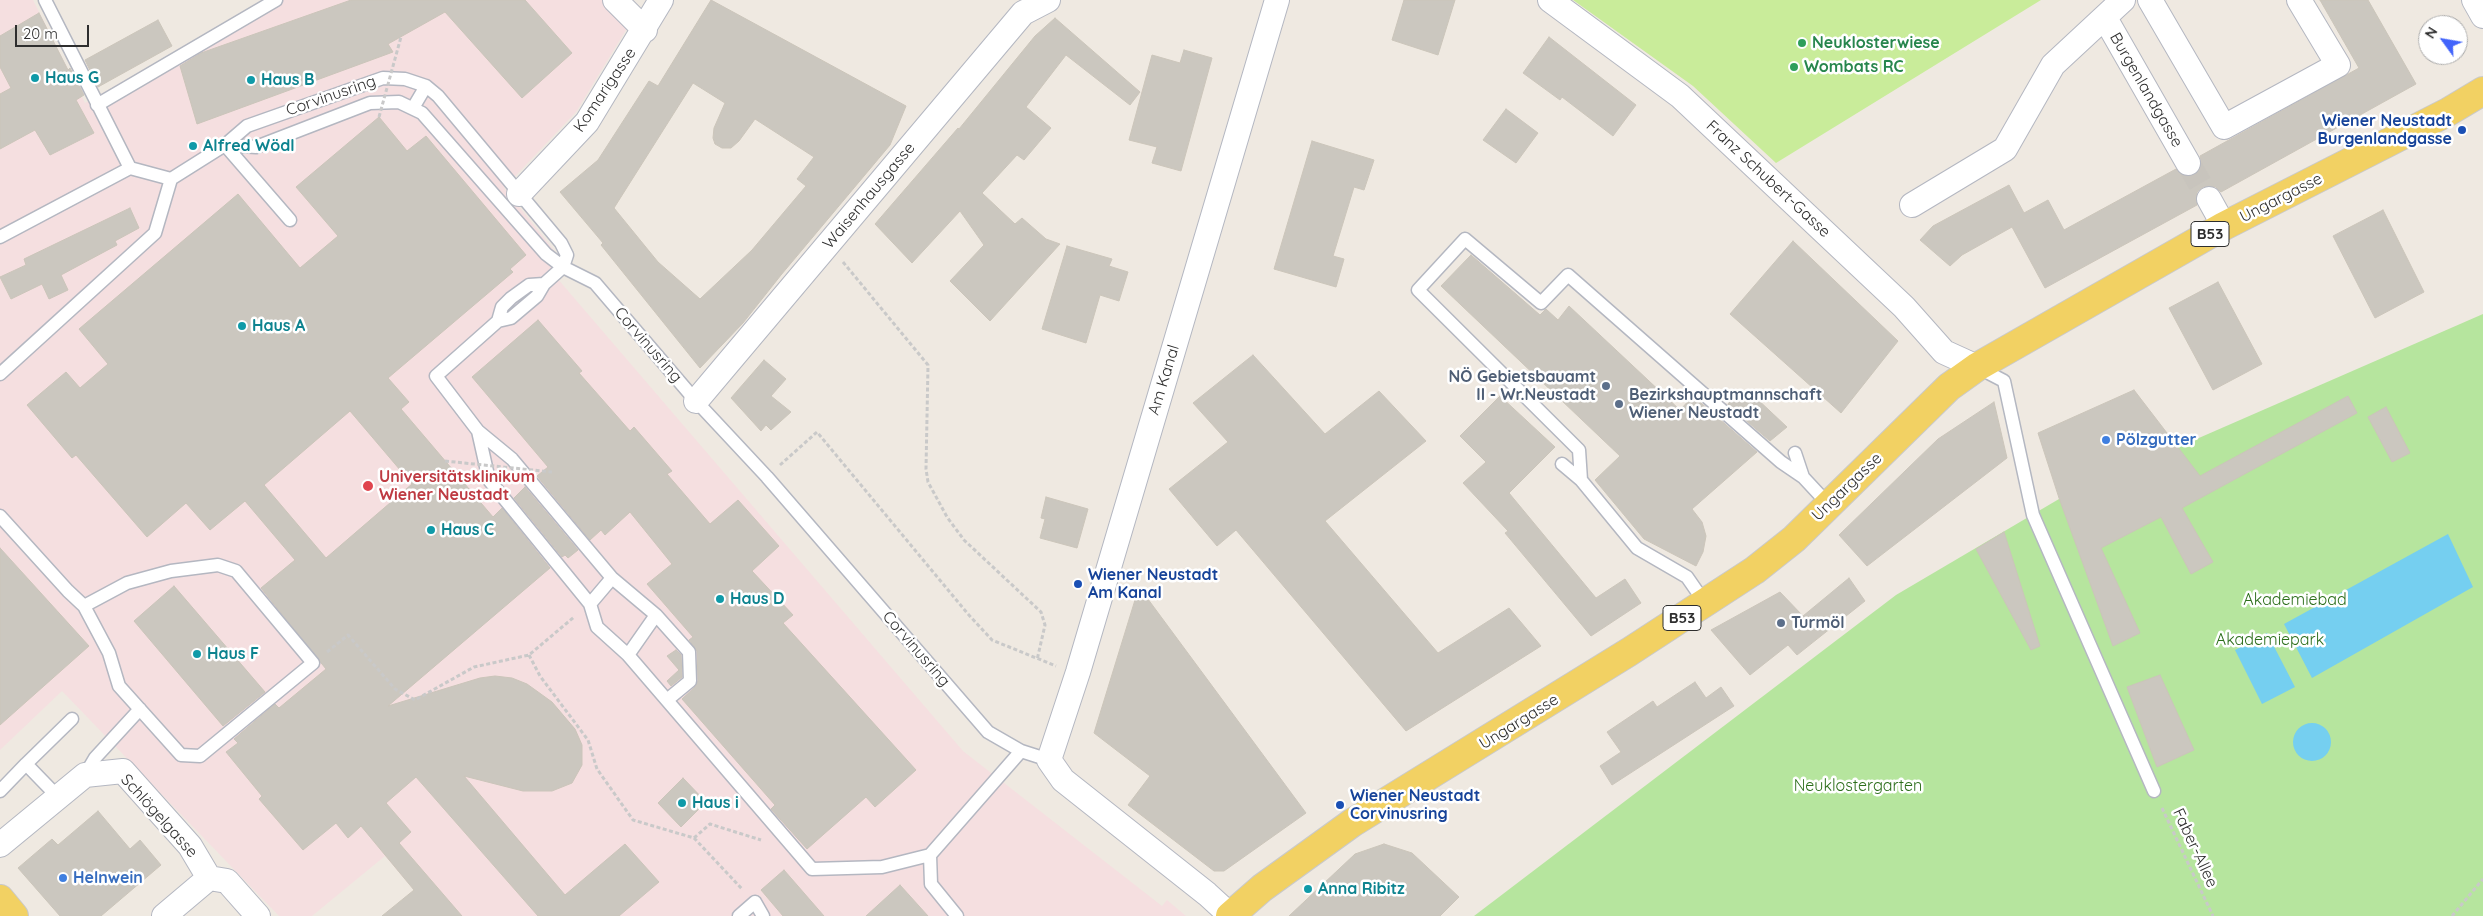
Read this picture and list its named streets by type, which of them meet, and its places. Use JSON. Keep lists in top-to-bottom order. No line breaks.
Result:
{"streets":{"main road":["Ungargasse","B53"],"street":["Komarigasse","Burgenlandgasse","Franz Schubert-Gasse","Waisenhausgasse","Am Kanal","Schlögelgasse"],"lane":["Corvinusring"],"path":["Faber-Allee"]},"crossings":[["Komarigasse","Corvinusring"],["Corvinusring","Waisenhausgasse"],["Corvinusring","Am Kanal"],["Franz Schubert-Gasse","Ungargasse"]],"parks":["Akademiebad","Akademiepark","Neuklostergarten"],"places":["Neuklosterwiese","Wombats RC","Haus G","Haus B","Wiener Neustadt Burgenlandgasse","Alfred Wödl","Haus A","NÖ Gebietsbauamt II - Wr.Neustadt","Bezirkshauptmannschaft Wiener Neustadt","Pölzgutter","Universitätsklinikum Wiener Neustadt","Haus C","Wiener Neustadt Am Kanal","Haus D","Turmöl","Haus F","Haus i","Wiener Neustadt Corvinusring","Helnwein","Anna Ribitz"],"scale_bar":"20 m","north":"top left"}
